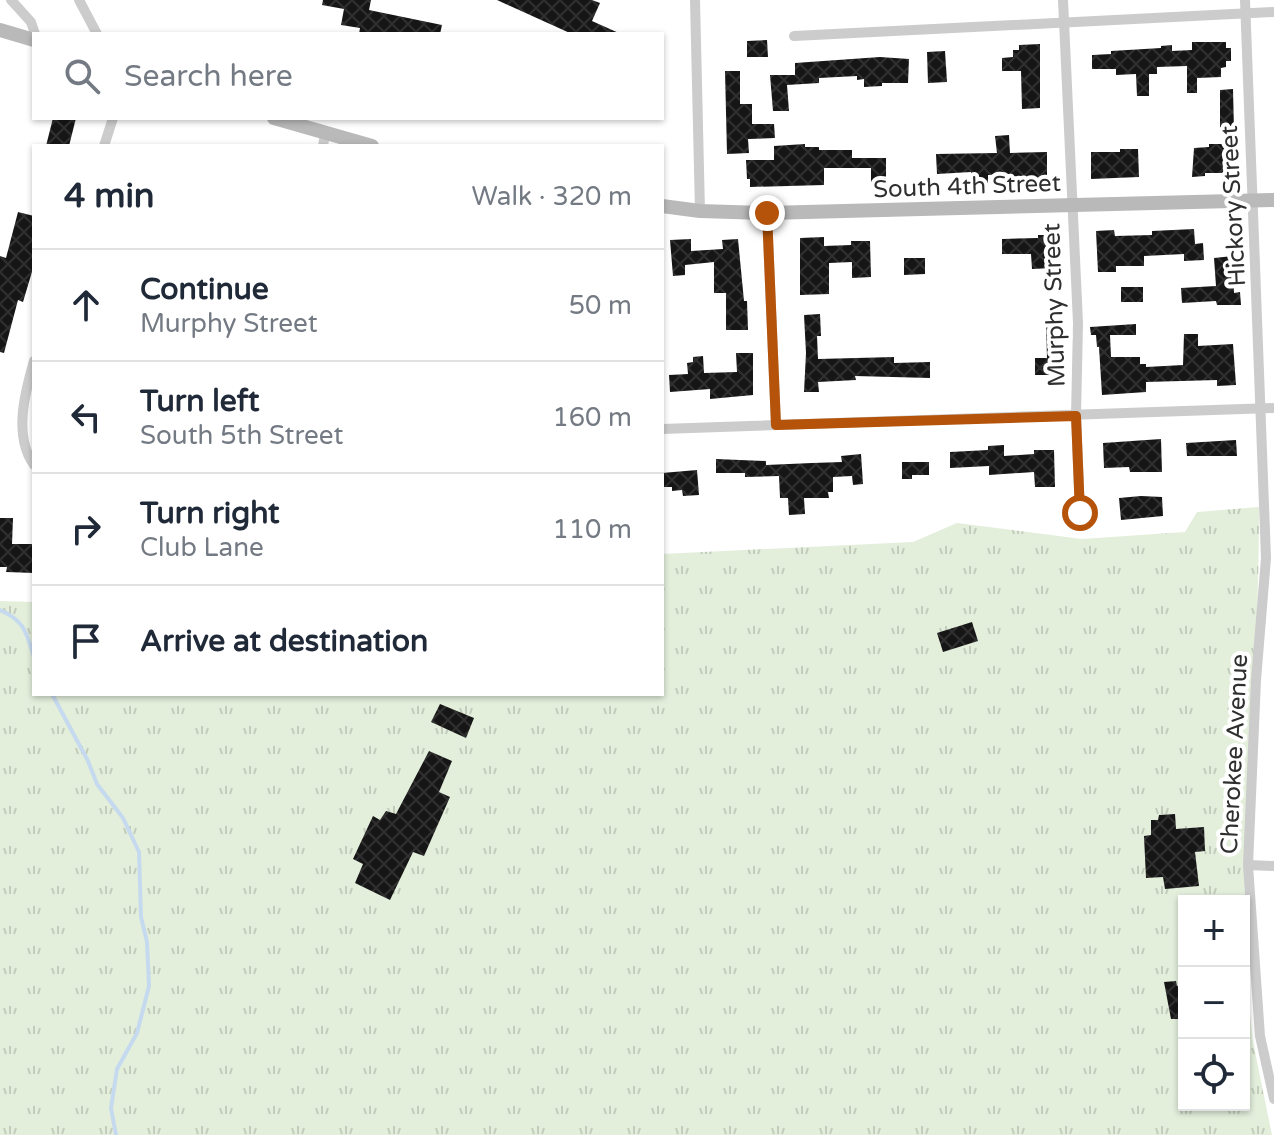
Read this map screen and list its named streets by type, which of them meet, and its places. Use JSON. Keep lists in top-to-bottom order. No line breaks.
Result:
{"streets":{"main road":["South 4th Street"],"street":["Hickory Street","Murphy Street","Cherokee Avenue"]},"crossings":[["South 4th Street","Hickory Street"],["South 4th Street","Murphy Street"],["Hickory Street","Cherokee Avenue"]],"page":{"search":"Search here","heading":["4 min","Walk · 320 m"],"list":[["Continue","Murphy Street","50 m"],["Turn left","South 5th Street","160 m"],["Turn right","Club Lane","110 m"],"Arrive at destination"],"map_buttons":["+","−"]}}
